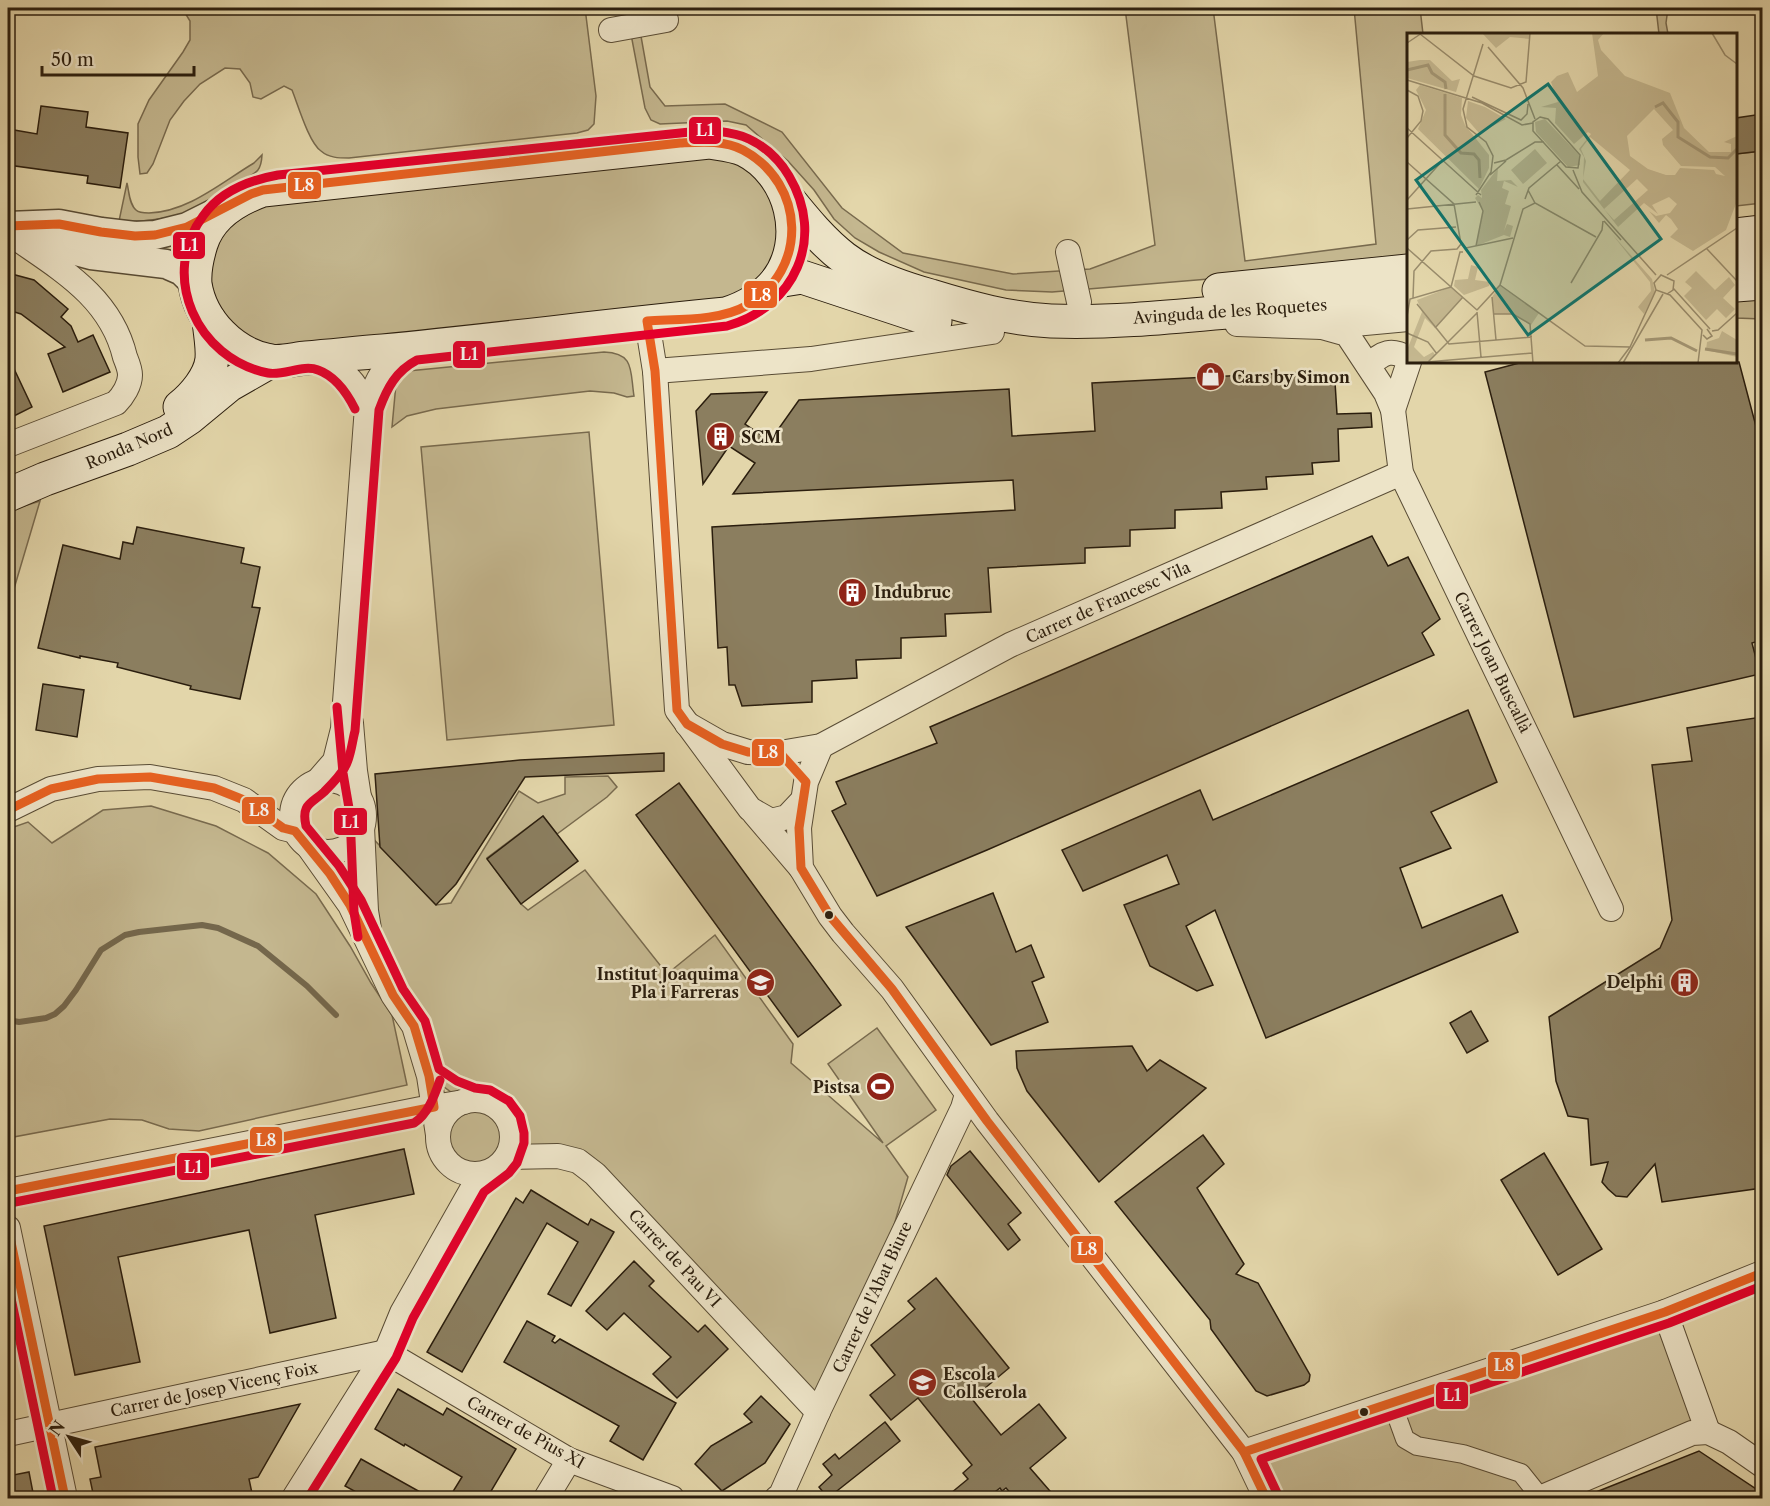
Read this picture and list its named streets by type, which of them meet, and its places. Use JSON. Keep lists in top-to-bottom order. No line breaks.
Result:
{"streets":{"main road":["Avinguda de les Roquetes","Ronda Nord"],"street":["Carrer de Francesc Vila","Carrer Joan Buscallà","Carrer de Pau VI","Carrer de l'Abat Biure","Carrer de Josep Vicenç Foix","Carrer de Pius XI"]},"crossings":[["Carrer de Francesc Vila","Carrer Joan Buscallà"],["Carrer de Pau VI","Carrer de l'Abat Biure"],["Carrer de Josep Vicenç Foix","Carrer de Pius XI"]],"places":{"shop":["Cars by Simon"],"building":["SCM","Indubruc","Delphi"],"school or university":["Institut Joaquima Pla i Farreras","Escola Collserola"],"sports":["Pistsa"]},"lines":["transit line L1","transit line L8"],"scale_bar":"50 m","north":"top left"}
